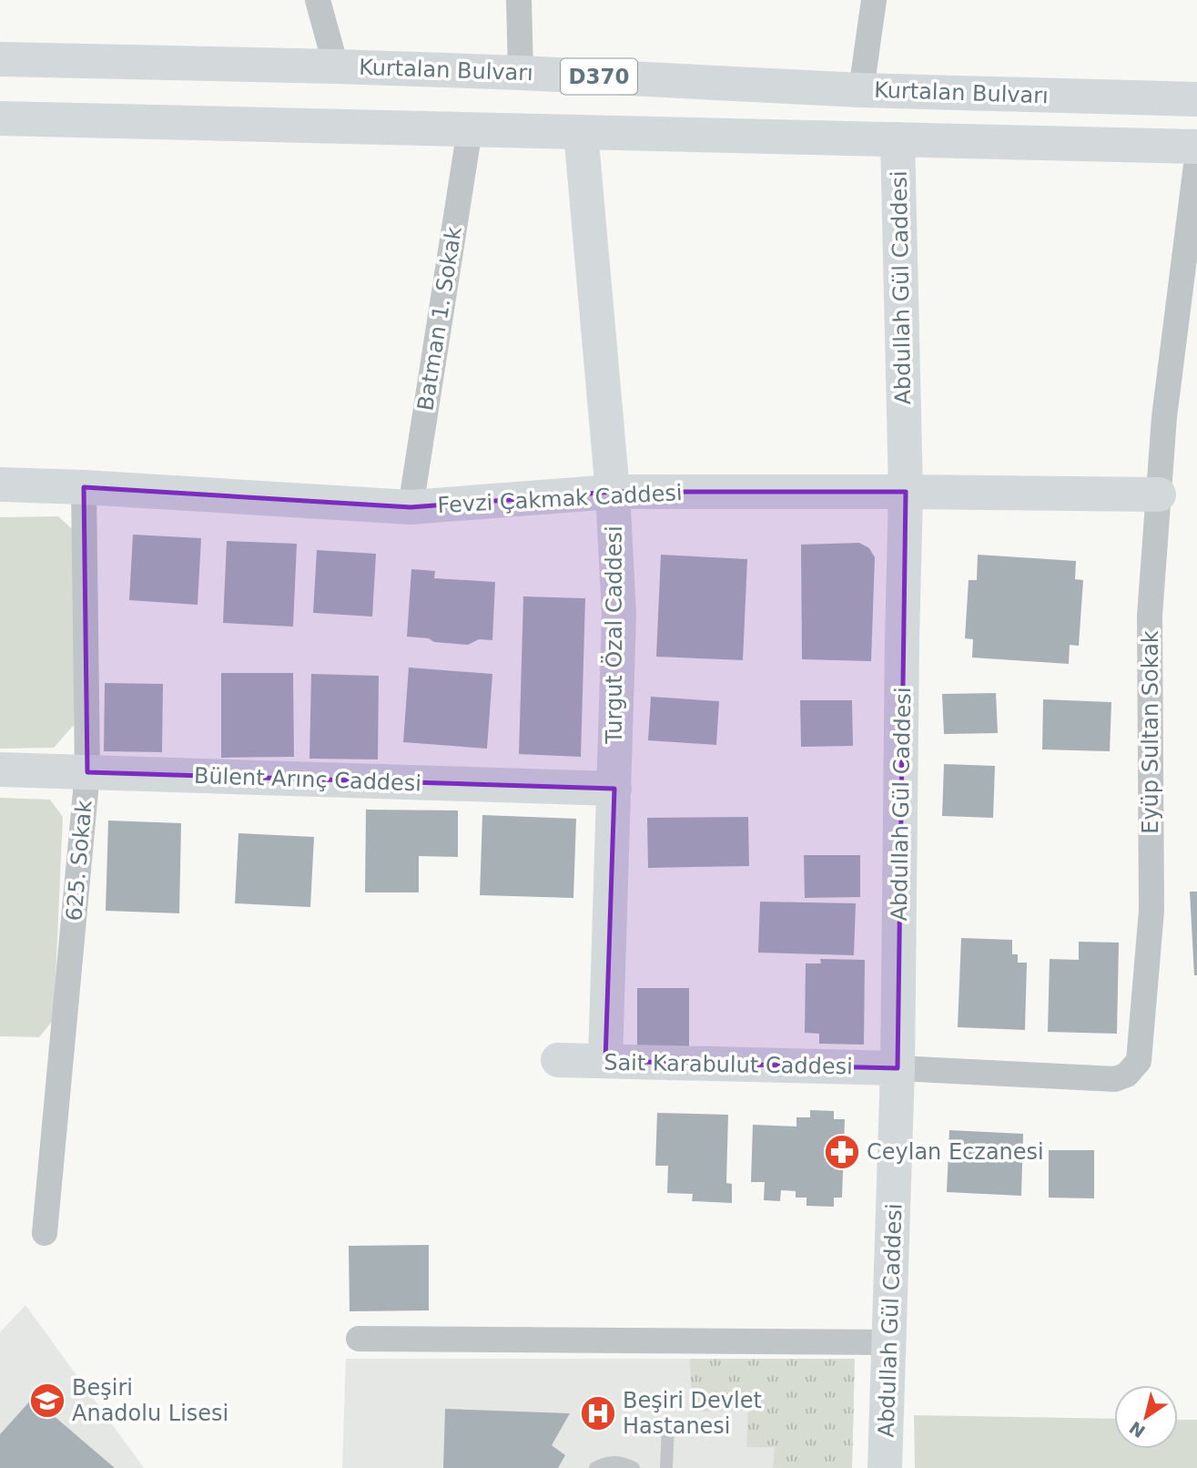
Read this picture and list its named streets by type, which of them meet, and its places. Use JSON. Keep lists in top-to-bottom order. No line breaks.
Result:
{"streets":{"main road":["Kurtalan Bulvarı","D370","Abdullah Gül Caddesi","Fevzi Çakmak Caddesi","Turgut Özal Caddesi","Bülent Arınç Caddesi","Sait Karabulut Caddesi"],"street":["Batman 1. Sokak","Eyüp Sultan Sokak","625. Sokak"]},"crossings":[["Abdullah Gül Caddesi","Fevzi Çakmak Caddesi"],["Abdullah Gül Caddesi","Eyüp Sultan Sokak"],["Abdullah Gül Caddesi","Sait Karabulut Caddesi"],["Batman 1. Sokak","Fevzi Çakmak Caddesi"],["Fevzi Çakmak Caddesi","Turgut Özal Caddesi"],["Fevzi Çakmak Caddesi","Eyüp Sultan Sokak"],["Fevzi Çakmak Caddesi","625. Sokak"],["Turgut Özal Caddesi","Bülent Arınç Caddesi"],["Turgut Özal Caddesi","Sait Karabulut Caddesi"],["Eyüp Sultan Sokak","Sait Karabulut Caddesi"],["Bülent Arınç Caddesi","625. Sokak"]],"places":{"pharmacy":["Ceylan Eczanesi"],"school or university":["Beşiri Anadolu Lisesi"],"hospital":["Beşiri Devlet Hastanesi"]},"north":"bottom left"}
